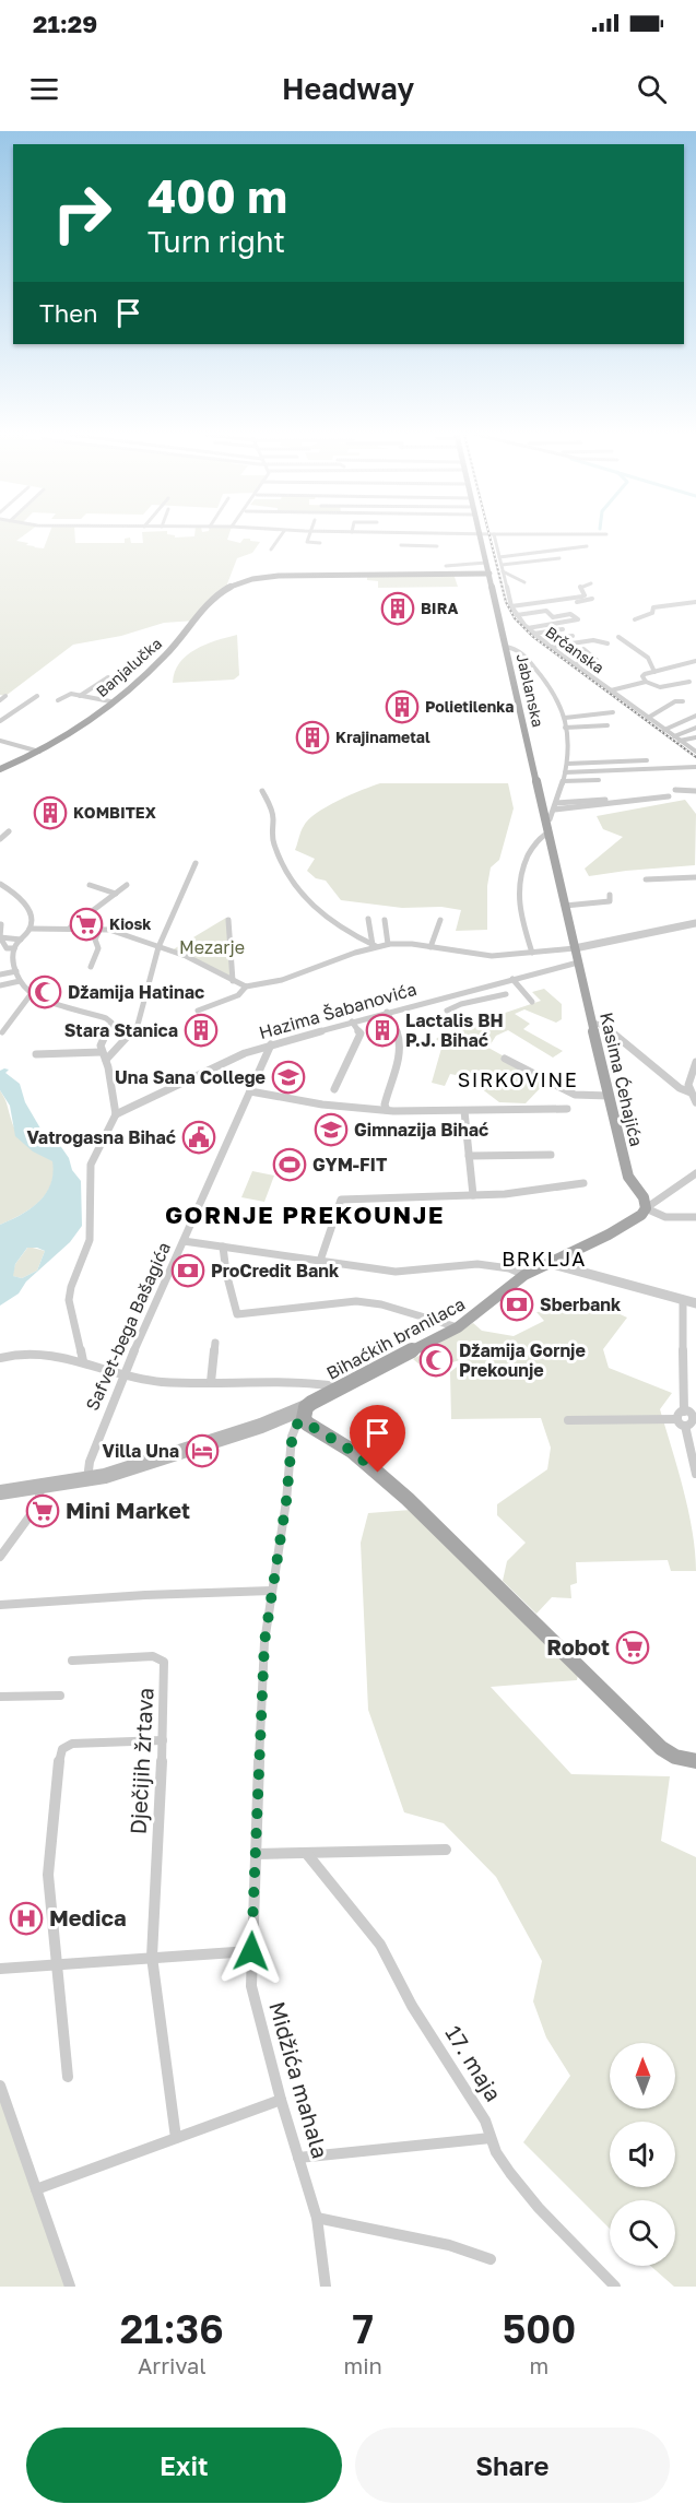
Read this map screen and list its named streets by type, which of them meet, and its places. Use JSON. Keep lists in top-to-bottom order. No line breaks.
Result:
{"streets":{"main road":["Banjalučka","Jablanska","Kasima Ćehajića","Bihaćkih branilaca"],"street":["Brčanska","Hazima Šabanovića","Safvet-bega Bašagića","Dječijih žrtava","17. maja","Midžića mahala"]},"crossings":[["Jablanska","Hazima Šabanovića"],["Jablanska","Kasima Ćehajića"],["Hazima Šabanovića","Kasima Ćehajića"],["Hazima Šabanovića","Safvet-bega Bašagića"],["Kasima Ćehajića","Bihaćkih branilaca"],["Safvet-bega Bašagića","Bihaćkih branilaca"],["Bihaćkih branilaca","Midžića mahala"]],"districts":["SIRKOVINE","GORNJE PREKOUNJE","BRKLJA"],"parks":["Mezarje"],"places":{"building":["BIRA","Polietilenka","Krajinametal","KOMBITEX","Stara Stanica","Lactalis BH P.J. Bihać"],"supermarket":["Kiosk","Mini Market","Robot"],"mosque":["Džamija Hatinac","Džamija Gornje Prekounje"],"school or university":["Una Sana College","Gimnazija Bihać"],"public building":["Vatrogasna Bihać"],"sports":["GYM-FIT"],"bank":["ProCredit Bank","Sberbank"],"hotel":["Villa Una"],"hospital":["Medica"]},"north":"top","page":{"status":"21:29","header":"Headway","turn":["400 m","Turn right"],"then":"Then","eta":["21:36","Arrival","7","min","500","m"],"buttons":["Exit","Share"]}}
